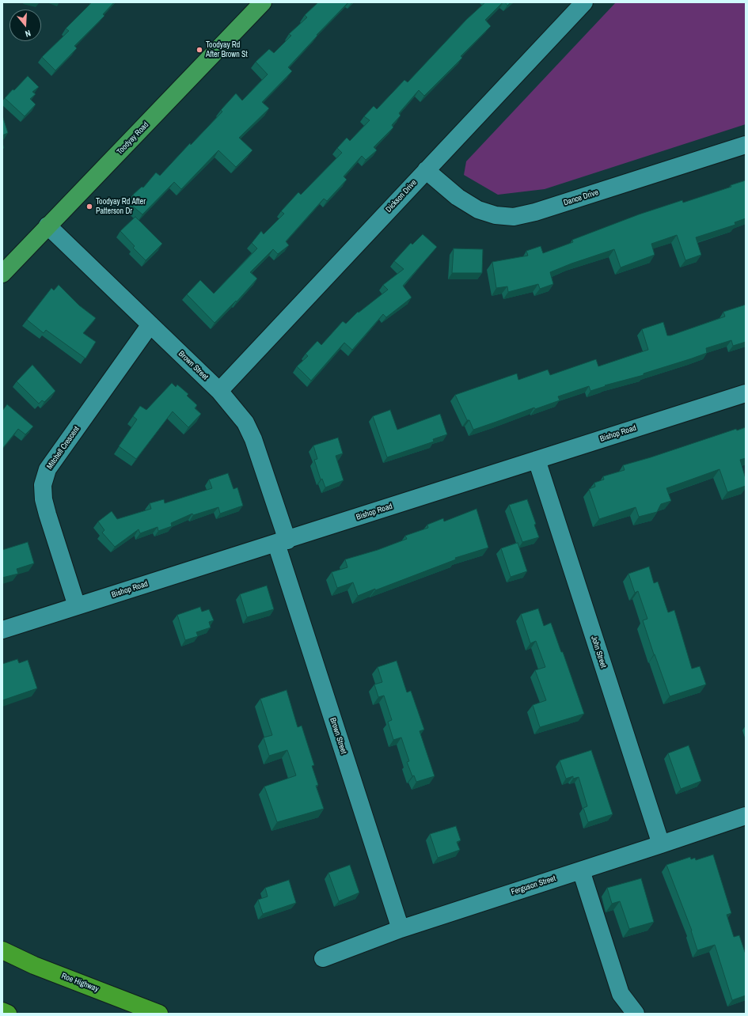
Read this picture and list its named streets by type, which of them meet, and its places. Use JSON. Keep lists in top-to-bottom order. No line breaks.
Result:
{"streets":{"highway":["Roe Highway"],"main road":["Toodyay Road"],"street":["Dickson Drive","Dance Drive","Brown Street","Bishop Road","Mitchell Crescent","John Street","Ferguson Street"]},"crossings":[["Toodyay Road","Brown Street"],["Dickson Drive","Dance Drive"],["Dickson Drive","Brown Street"],["Brown Street","Bishop Road"],["Brown Street","Mitchell Crescent"],["Brown Street","Ferguson Street"],["Bishop Road","Mitchell Crescent"],["Bishop Road","John Street"],["John Street","Ferguson Street"]],"places":["Toodyay Rd After Brown St","Toodyay Rd After Patterson Dr"],"north":"bottom"}
